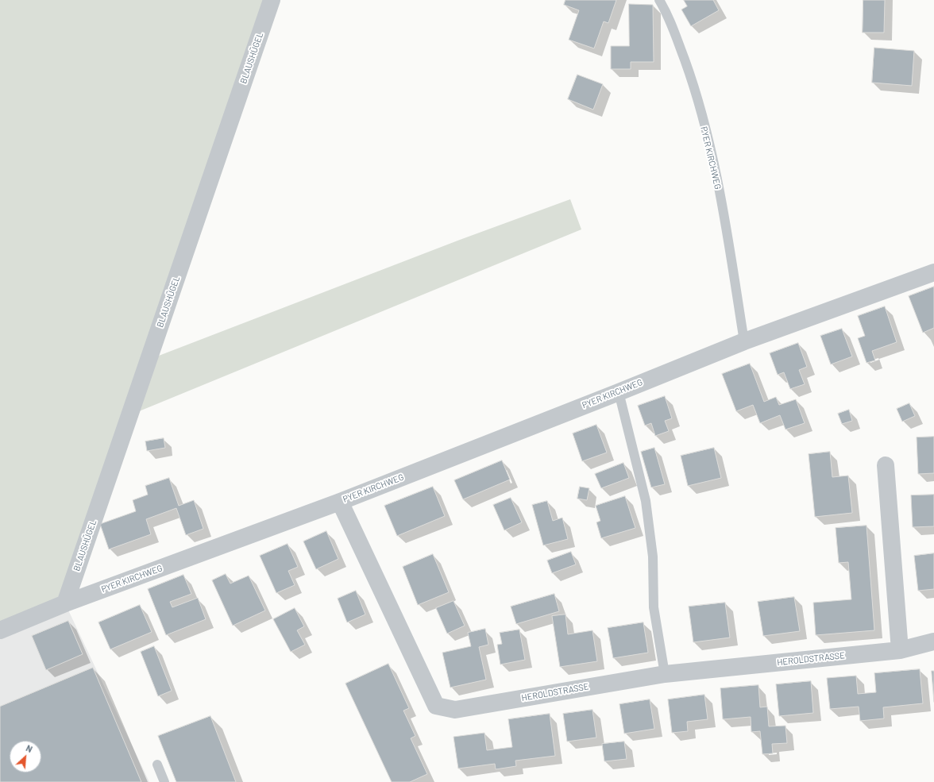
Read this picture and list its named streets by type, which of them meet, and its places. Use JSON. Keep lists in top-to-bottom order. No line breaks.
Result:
{"streets":{"street":["BLAUSHÜGEL","PYER KIRCHWEG","HEROLDSTRASSE"]},"crossings":[["BLAUSHÜGEL","PYER KIRCHWEG"],["PYER KIRCHWEG","HEROLDSTRASSE"]],"north":"top right"}
